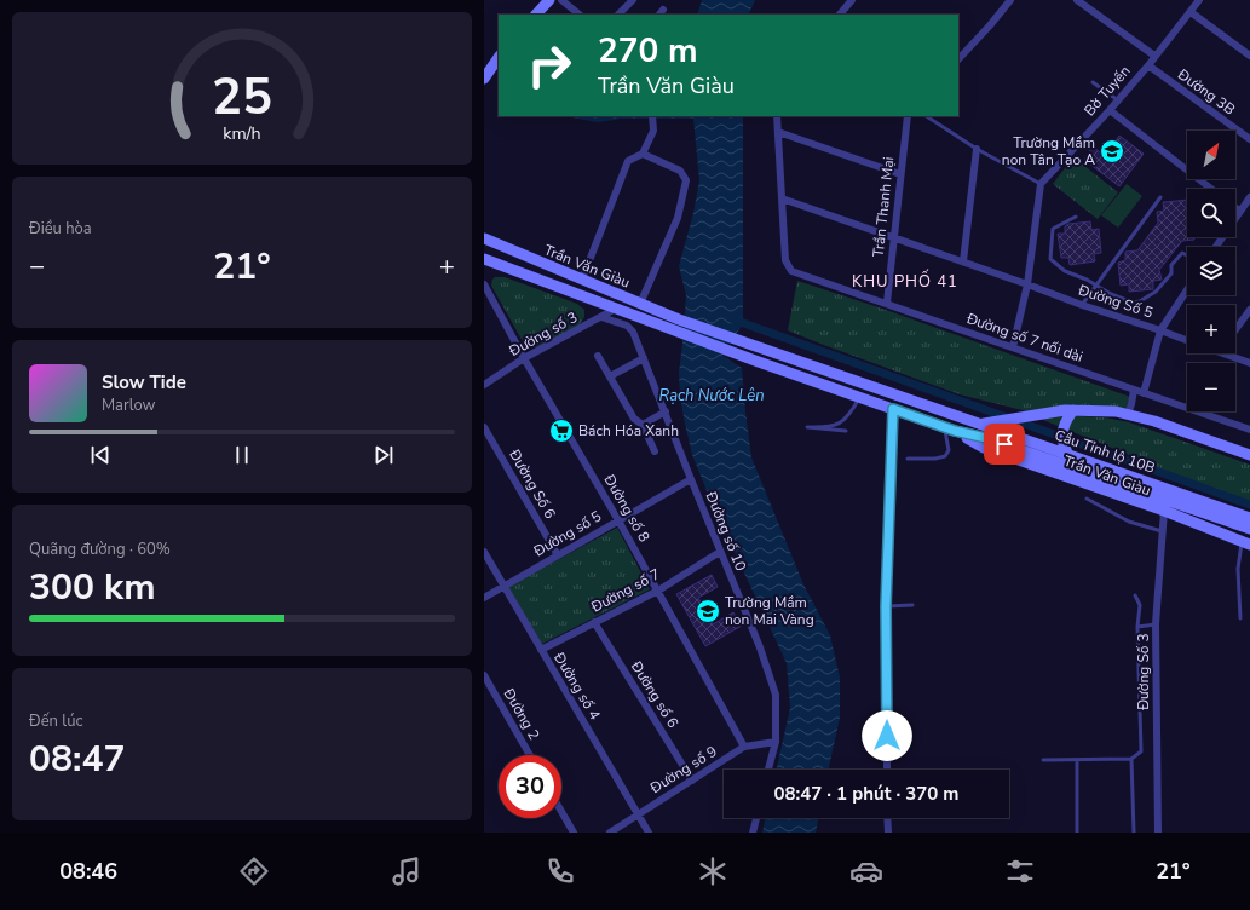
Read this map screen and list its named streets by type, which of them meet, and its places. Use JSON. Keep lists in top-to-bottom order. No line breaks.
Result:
{"streets":{"main road":["Trần Văn Giàu","Cầu Tỉnh lộ 10B"],"street":["Bờ Tuyến","Đường 3B","Trần Thanh Mại","Đường Số 5","Đường số 3","Đường số 7 nối dài","Đường Số 6","Đường số 8","Đường số 10","Đường số 5","Đường số 7","Đường Số 3","Đường số 4","Đường số 6","Đường 2","Đường số 9"]},"crossings":[["Bờ Tuyến","Đường 3B"],["Trần Thanh Mại","Đường Số 5"],["Trần Thanh Mại","Đường số 7 nối dài"],["Trần Văn Giàu","Đường số 3"],["Trần Văn Giàu","Cầu Tỉnh lộ 10B"],["Trần Văn Giàu","Đường Số 3"],["Đường Số 5","Đường số 7 nối dài"],["Đường số 3","Đường số 8"],["Đường số 3","Đường số 10"],["Đường Số 6","Đường số 5"],["Đường số 8","Đường số 5"],["Đường số 8","Đường số 7"],["Đường số 8","Đường số 9"],["Đường số 10","Đường số 5"],["Đường số 10","Đường số 7"],["Đường số 10","Đường số 9"],["Đường số 5","Đường số 4"],["Đường số 7","Đường số 4"],["Đường số 7","Đường số 6"],["Đường số 4","Đường số 9"],["Đường số 6","Đường số 9"]],"districts":["KHU PHỐ 41"],"water":["Rạch Nước Lên"],"places":{"school or university":["Trường Mầm non Tân Tạo A","Trường Mầm non Mai Vàng"],"supermarket":["Bách Hóa Xanh"]},"north":"top right","page":{"turn":["270 m","Trần Văn Giàu"],"map_buttons":["+","−"],"tile":["Điều hòa",["Quãng đường · 60%","300 km"],["Đến lúc","08:47"]],"heat":["−","21°","+"],"song":["Slow Tide","Marlow"],"limit":"30","trip":"08:47 · 1 phút · 370 m","tabs":["08:46","21°"],"gauge":["25","km/h"]}}
